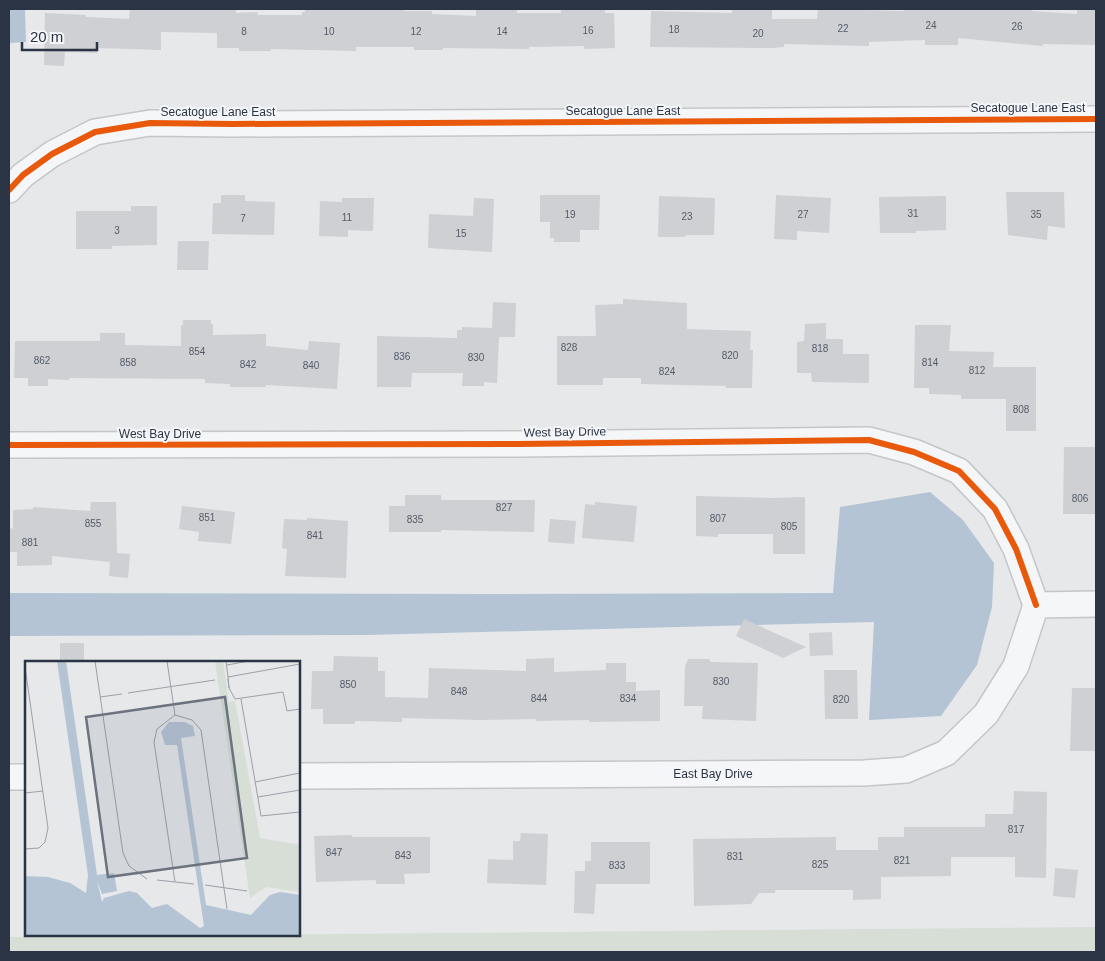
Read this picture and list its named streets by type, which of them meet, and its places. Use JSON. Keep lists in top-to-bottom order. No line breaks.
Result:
{"streets":{"street":["Secatogue Lane East","West Bay Drive","East Bay Drive"]},"crossings":[["West Bay Drive","East Bay Drive"]],"house_numbers":["24","26","22","18","16","8","10","12","14","20","31","19","27","35","23","11","7","3","15","828","818","854","820","836","830","862","858","814","842","840","812","824","808","806","827","851","807","835","855","805","841","881","830","850","848","844","834","820","817","847","843","831","821","825","833"],"scale_bar":"20 m"}
